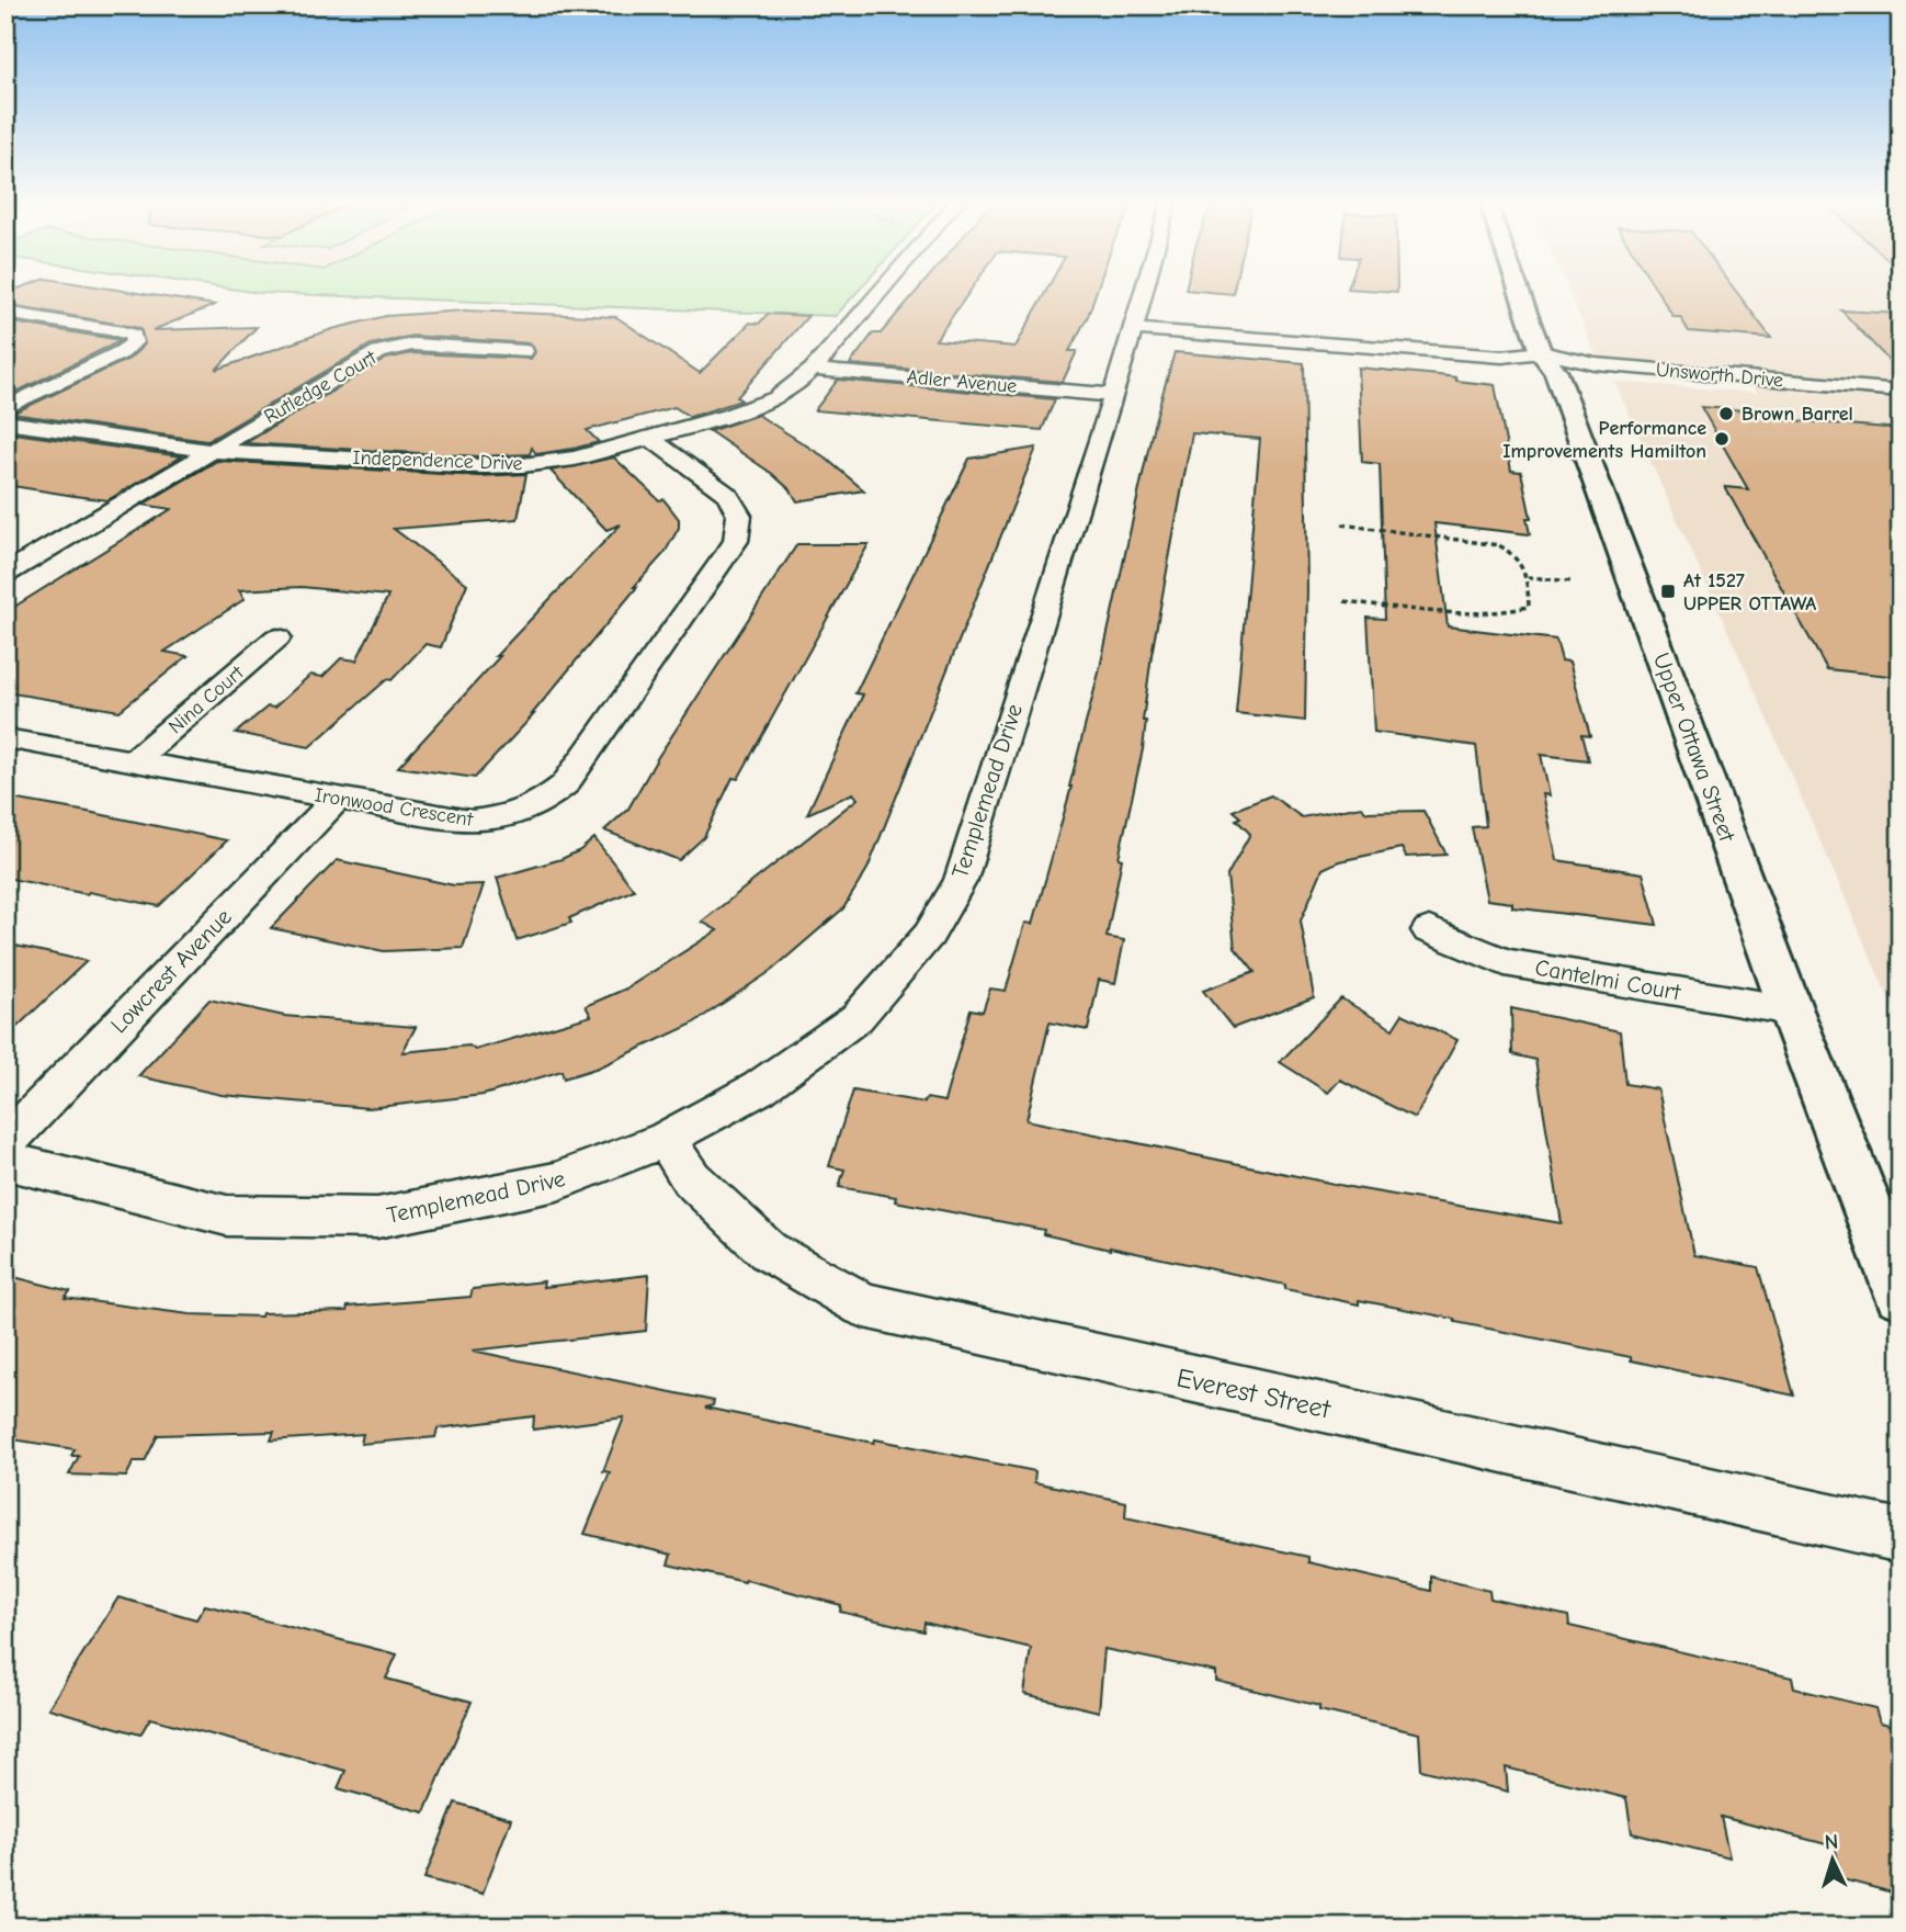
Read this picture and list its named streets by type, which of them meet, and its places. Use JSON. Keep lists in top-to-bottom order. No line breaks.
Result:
{"streets":{"main road":["Upper Ottawa Street"],"street":["Unsworth Drive","Adler Avenue","Rutledge Court","Independence Drive","Nina Court","Templemead Drive","Ironwood Crescent","Lowcrest Avenue","Cantelmi Court","Everest Street"]},"crossings":[["Unsworth Drive","Upper Ottawa Street"],["Unsworth Drive","Templemead Drive"],["Adler Avenue","Independence Drive"],["Adler Avenue","Templemead Drive"],["Rutledge Court","Independence Drive"],["Independence Drive","Ironwood Crescent"],["Nina Court","Ironwood Crescent"],["Upper Ottawa Street","Cantelmi Court"],["Templemead Drive","Everest Street"],["Ironwood Crescent","Lowcrest Avenue"]],"places":{"other":["Brown Barrel","Performance Improvements Hamilton"],"transit":["At 1527 UPPER OTTAWA"]},"north":"top"}
